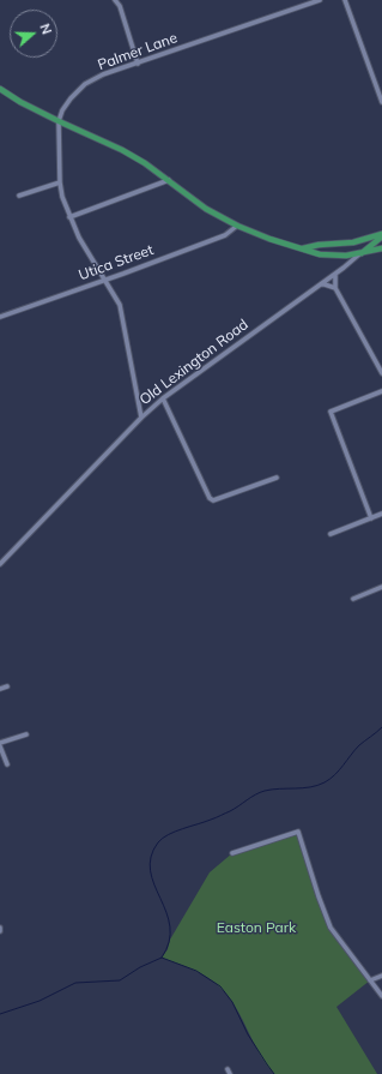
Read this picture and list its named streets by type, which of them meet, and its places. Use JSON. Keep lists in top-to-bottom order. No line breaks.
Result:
{"streets":{"main road":["Old Lexington Road"],"street":["Palmer Lane","Utica Street"]},"crossings":[["Palmer Lane","Utica Street"],["Palmer Lane","Old Lexington Road"]],"parks":["Easton Park"],"north":"right"}
